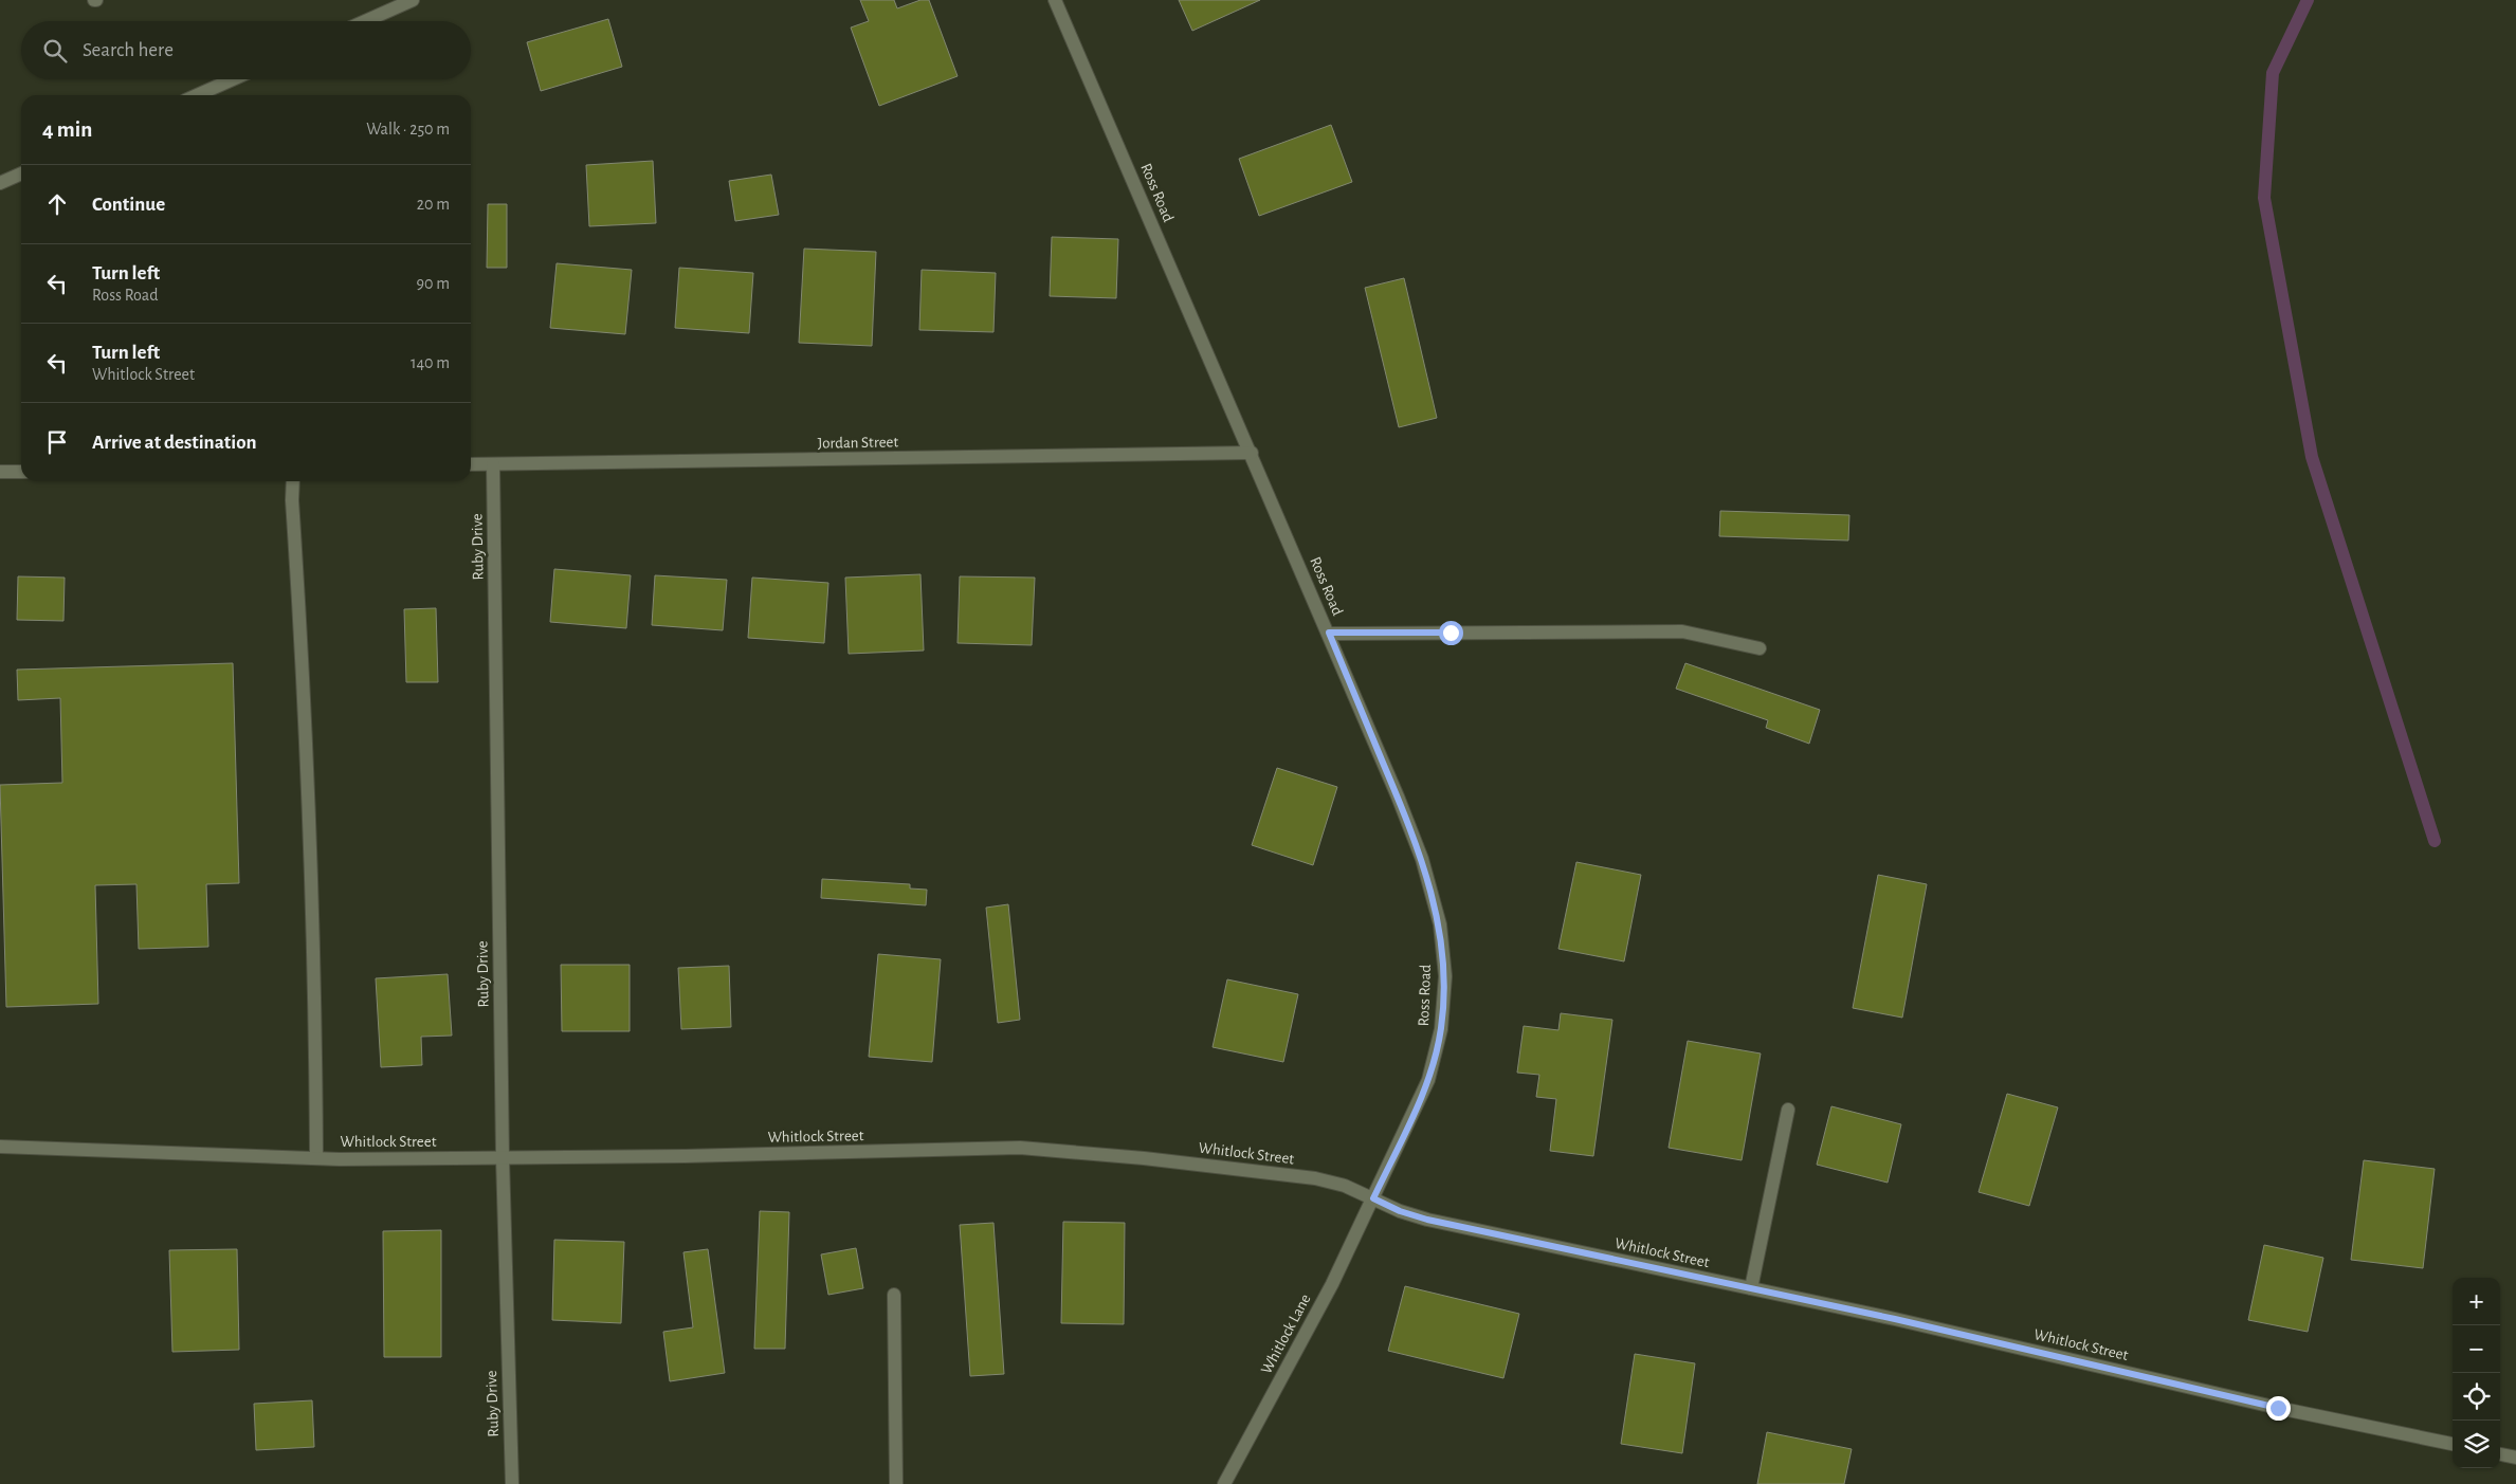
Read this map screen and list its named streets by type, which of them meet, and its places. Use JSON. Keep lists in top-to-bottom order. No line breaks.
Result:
{"streets":{"street":["Ross Road","Jordan Street","Ruby Drive","Whitlock Street","Whitlock Lane"]},"crossings":[["Ross Road","Jordan Street"],["Ross Road","Whitlock Street"],["Ross Road","Whitlock Lane"],["Jordan Street","Ruby Drive"],["Ruby Drive","Whitlock Street"],["Whitlock Street","Whitlock Lane"]],"page":{"search":"Search here","heading":["4 min","Walk · 250 m"],"list":[["Continue","20 m"],["Turn left","Ross Road","90 m"],["Turn left","Whitlock Street","140 m"],"Arrive at destination"],"map_buttons":["+","−"]}}
